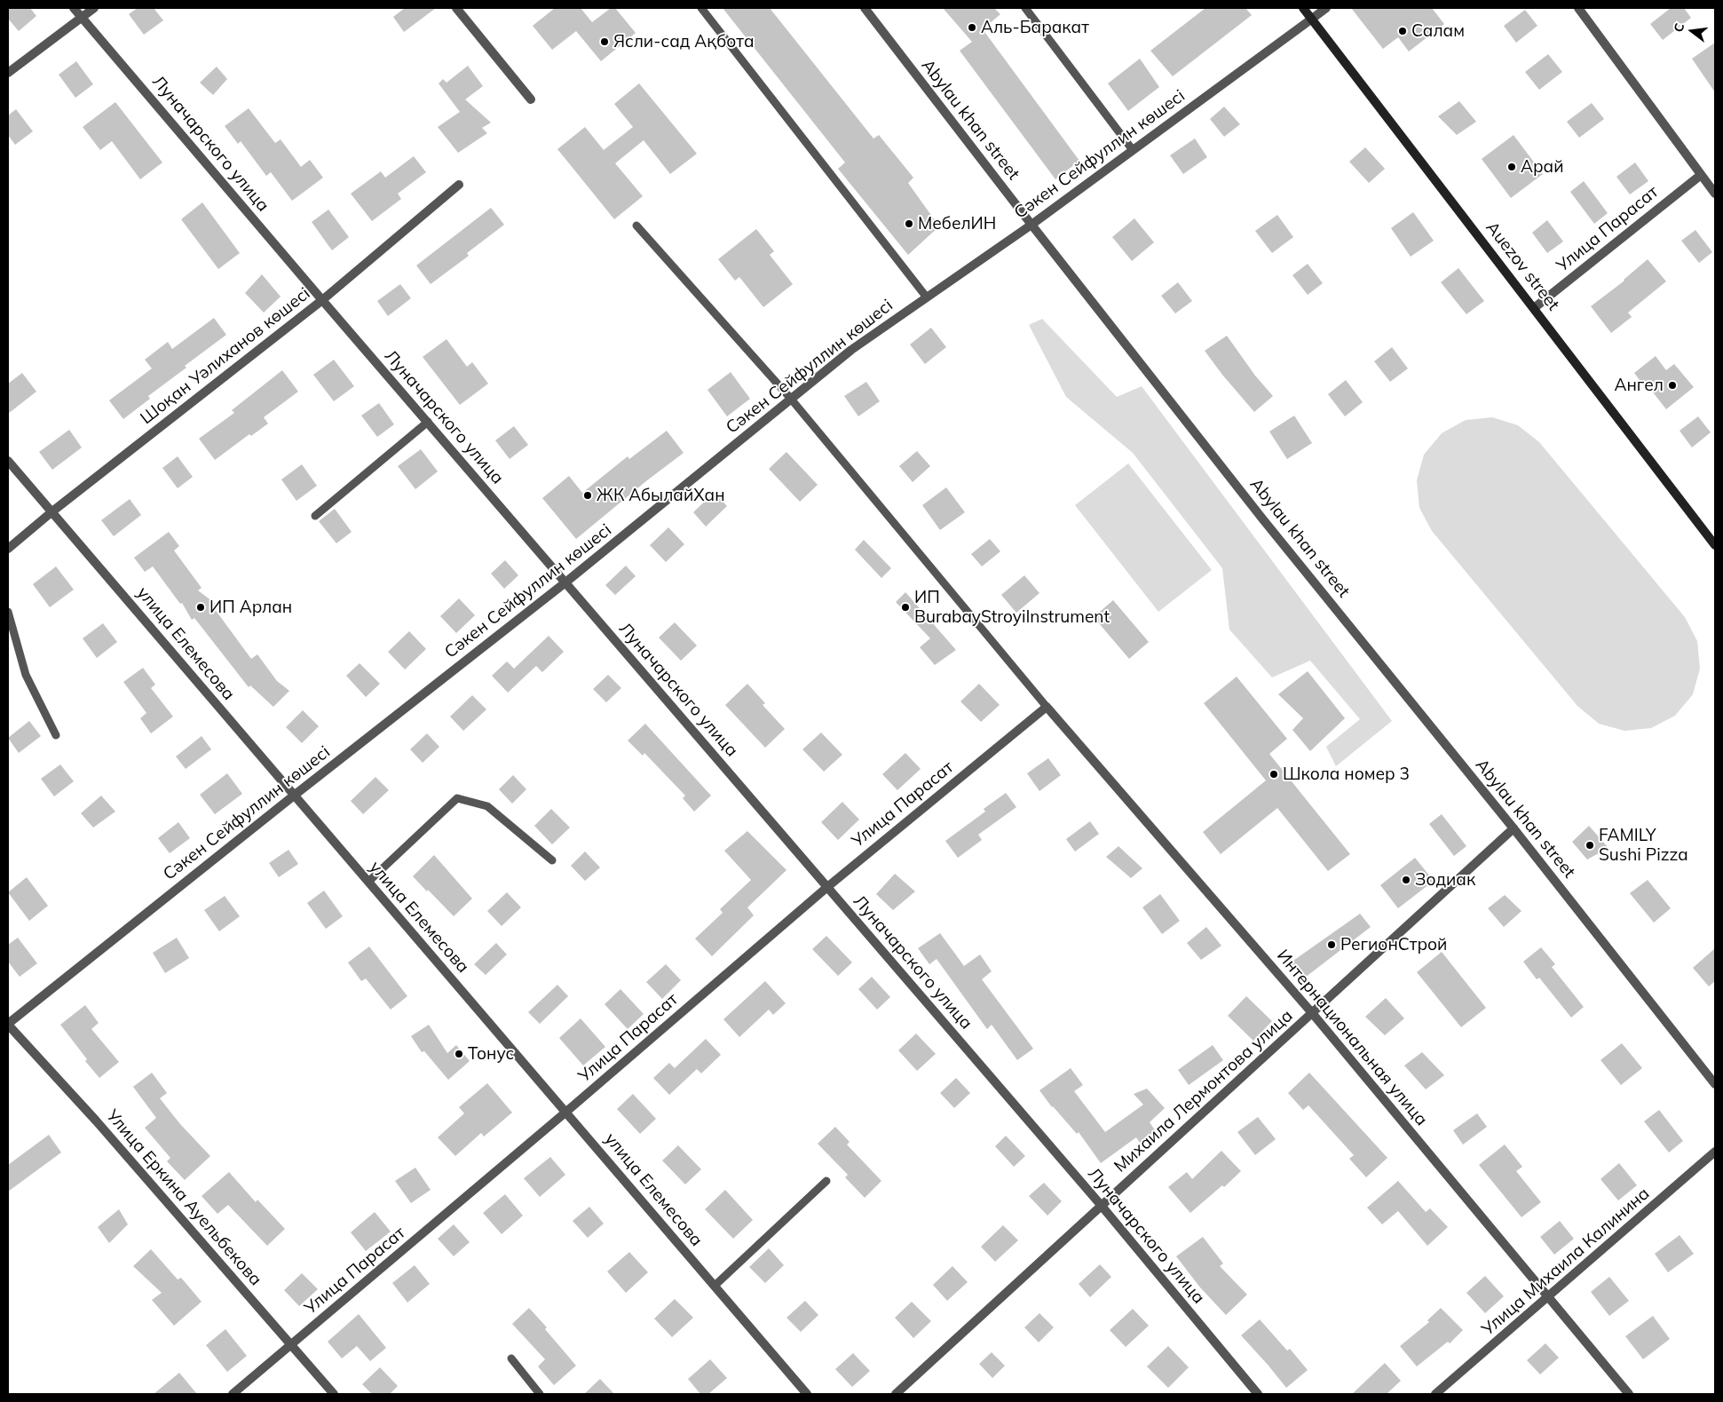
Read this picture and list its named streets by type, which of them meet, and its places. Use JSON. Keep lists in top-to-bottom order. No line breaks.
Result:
{"streets":{"main road":["Auezov street"],"street":["Abylau khan street","Луначарского улица","Сәкен Сейфуллин көшесі","Улица Парасат","Шоқан Уәлиханов көшесі","улица Елемесова","Интернациональная улица","Михаила Лермонтова улица","Улица Еркина Ауельбекова","Улица Михаила Калинина"]},"crossings":[["Abylau khan street","Сәкен Сейфуллин көшесі"],["Abylau khan street","Михаила Лермонтова улица"],["Луначарского улица","Сәкен Сейфуллин көшесі"],["Луначарского улица","Улица Парасат"],["Луначарского улица","Шоқан Уәлиханов көшесі"],["Луначарского улица","Михаила Лермонтова улица"],["Сәкен Сейфуллин көшесі","Auezov street"],["Сәкен Сейфуллин көшесі","улица Елемесова"],["Сәкен Сейфуллин көшесі","Улица Еркина Ауельбекова"],["Улица Парасат","Auezov street"],["Улица Парасат","улица Елемесова"],["Улица Парасат","Интернациональная улица"],["Улица Парасат","Улица Еркина Ауельбекова"],["Шоқан Уәлиханов көшесі","улица Елемесова"],["Интернациональная улица","Михаила Лермонтова улица"],["Интернациональная улица","Улица Михаила Калинина"]],"places":["Аль-Баракат","Салам","Ясли-сад Ақбота","Арай","МебелИН","Ангел","ЖК АбылайХан","ИП Арлан","ИП BurabayStroyiInstrument","Школа номер 3","FAMILY Sushi Pizza","Зодиак","РегионСтрой","Тонус"],"north":"left"}
